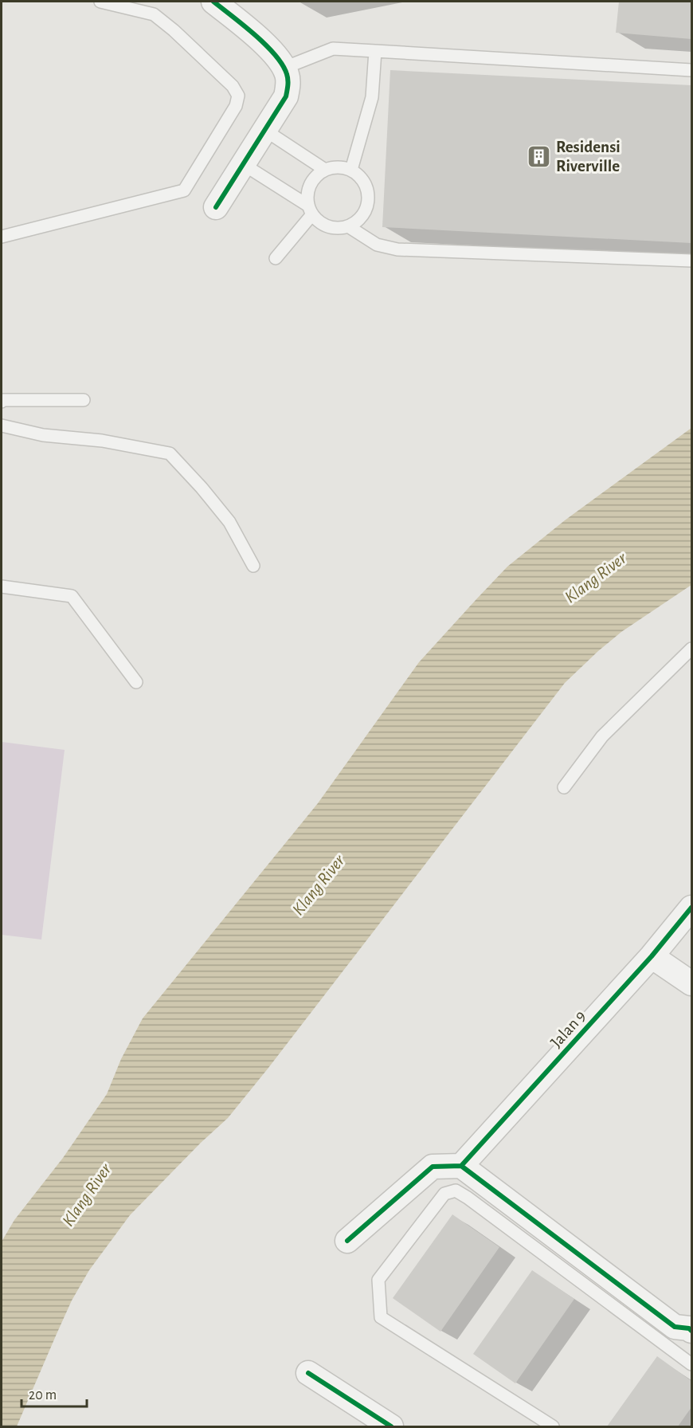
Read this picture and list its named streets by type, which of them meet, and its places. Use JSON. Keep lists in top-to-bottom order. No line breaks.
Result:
{"streets":{"street":["Jalan 9"]},"water":["Klang River"],"places":{"building":["Residensi Riverville"]},"scale_bar":"20 m"}
